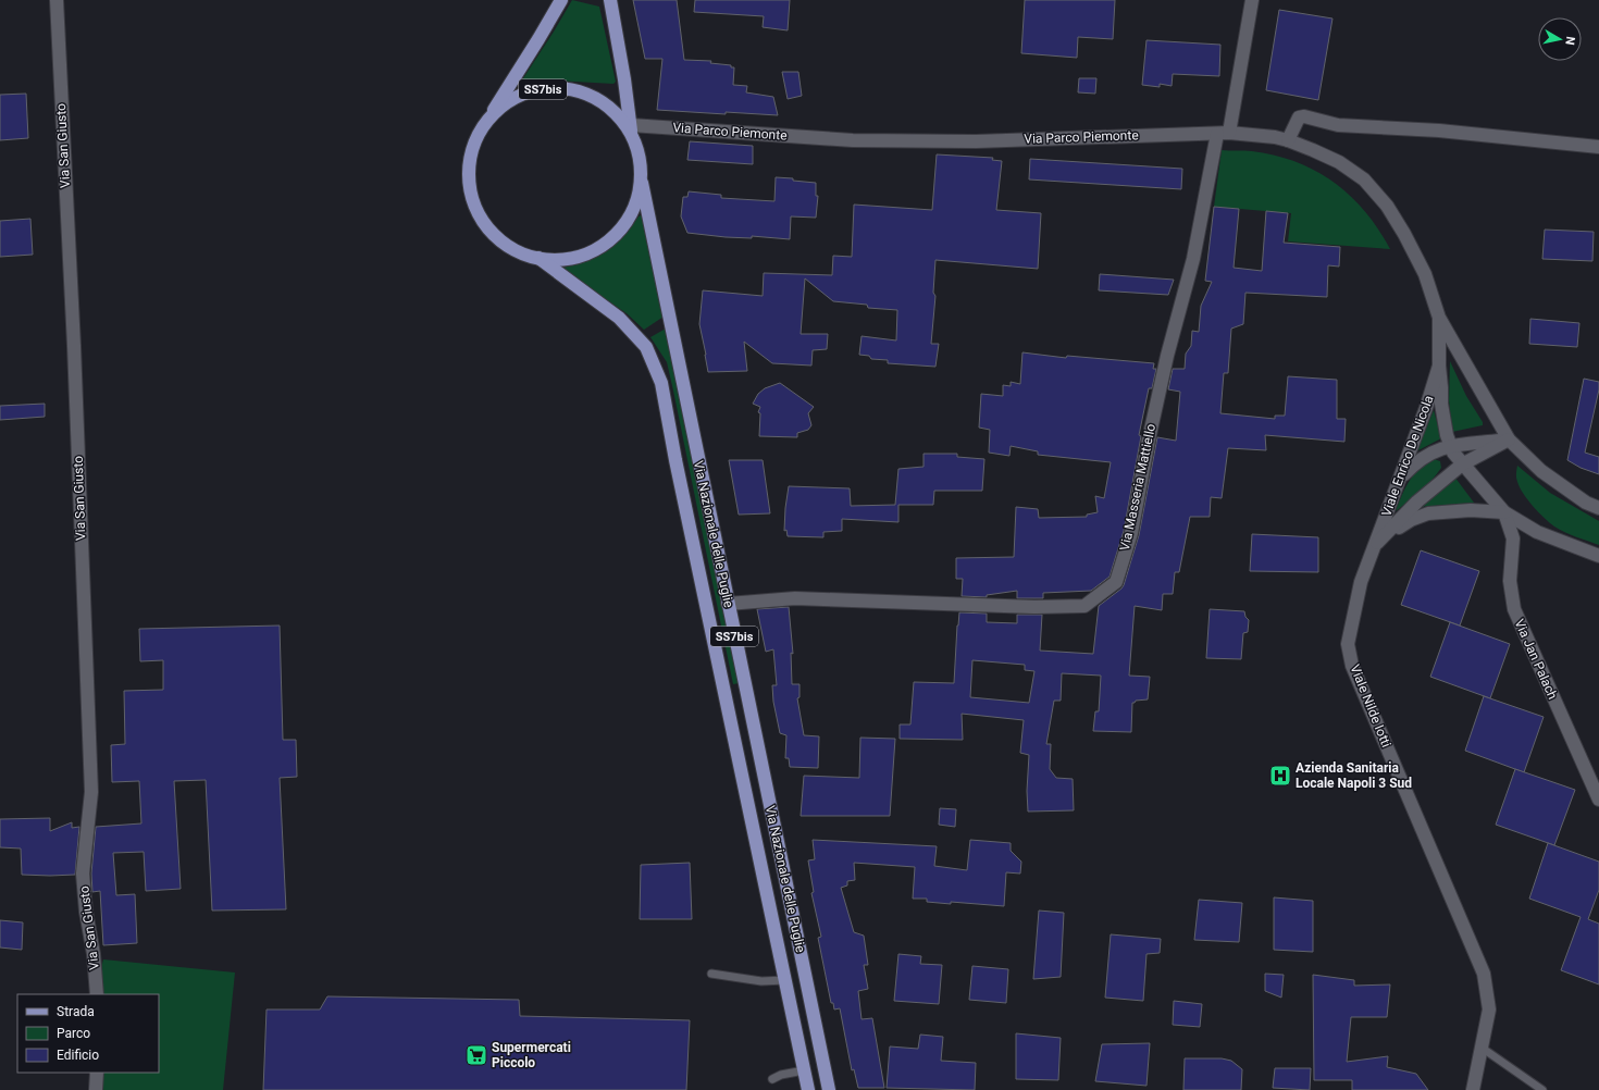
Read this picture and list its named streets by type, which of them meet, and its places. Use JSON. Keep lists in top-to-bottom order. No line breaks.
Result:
{"streets":{"main road":["SS7bis","Via Nazionale delle Puglie"],"street":["Via Parco Piemonte","Via San Giusto","Viale Enrico De Nicola","Via Masseria Mattiello","Via Jan Palach","Viale Nilde Iotti"]},"crossings":[["Via Parco Piemonte","Viale Enrico De Nicola"],["Via Parco Piemonte","Via Masseria Mattiello"],["Via Parco Piemonte","Via Nazionale delle Puglie"],["Viale Enrico De Nicola","Viale Nilde Iotti"],["Via Masseria Mattiello","Via Nazionale delle Puglie"]],"places":{"hospital":["Azienda Sanitaria Locale Napoli 3 Sud"],"supermarket":["Supermercati Piccolo"]},"legend":["Strada","Parco","Edificio"],"north":"right"}
